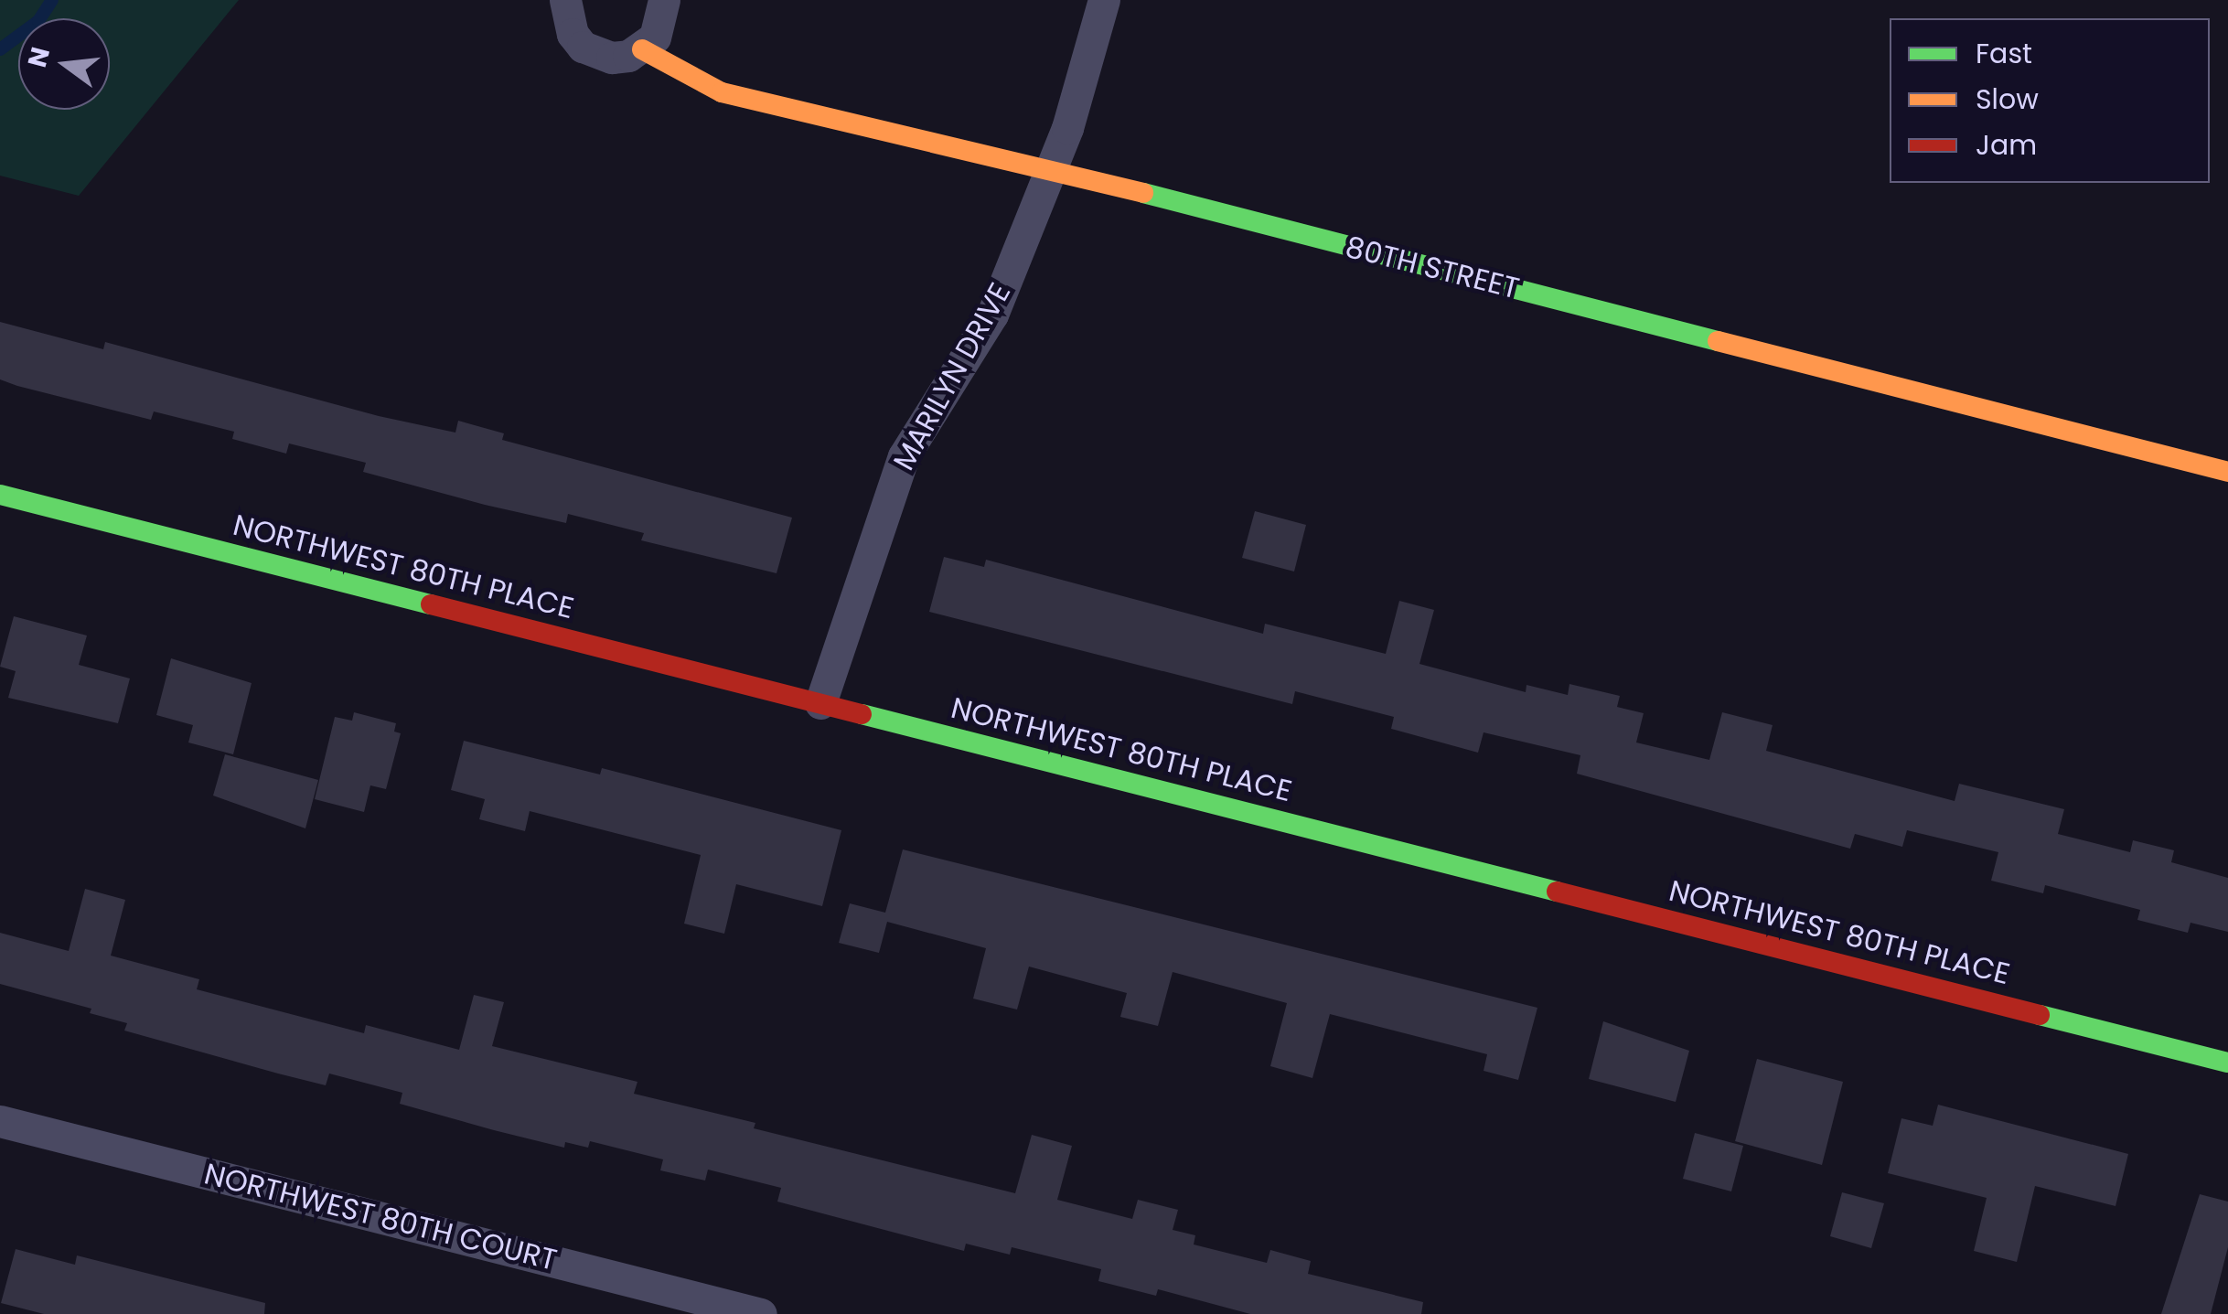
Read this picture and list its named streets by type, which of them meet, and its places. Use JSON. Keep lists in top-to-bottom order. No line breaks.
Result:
{"streets":{"street":["80TH STREET","MARILYN DRIVE","NORTHWEST 80TH PLACE","NORTHWEST 80TH COURT"]},"crossings":[["80TH STREET","MARILYN DRIVE"],["MARILYN DRIVE","NORTHWEST 80TH PLACE"]],"legend":["Fast","Slow","Jam"],"north":"left"}
